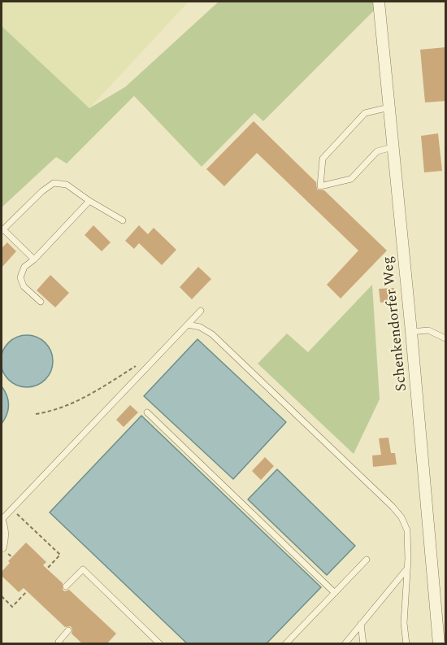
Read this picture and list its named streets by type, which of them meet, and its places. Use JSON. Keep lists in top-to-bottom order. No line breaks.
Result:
{"streets":{"street":["Schenkendorfer Weg"]}}
